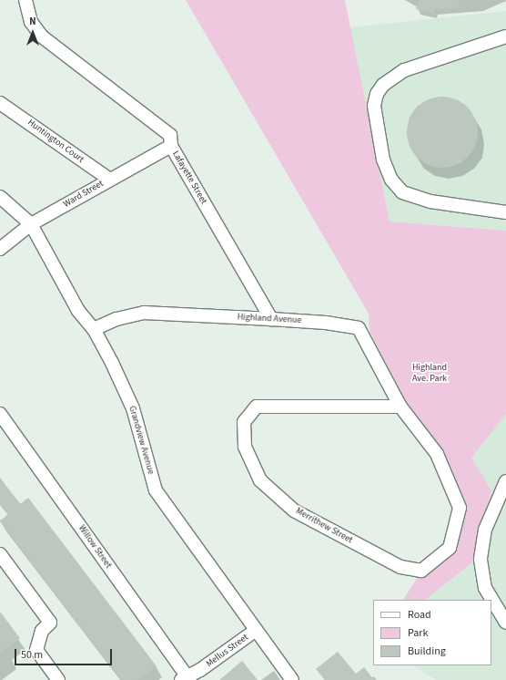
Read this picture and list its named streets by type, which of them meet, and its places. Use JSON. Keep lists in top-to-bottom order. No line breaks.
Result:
{"streets":{"street":["Huntington Court","Lafayette Street","Ward Street","Highland Avenue","Grandview Avenue","Merrithew Street","Willow Street","Mellus Street"]},"crossings":[["Huntington Court","Ward Street"],["Lafayette Street","Ward Street"],["Lafayette Street","Highland Avenue"],["Ward Street","Grandview Avenue"],["Highland Avenue","Grandview Avenue"],["Highland Avenue","Merrithew Street"],["Grandview Avenue","Mellus Street"],["Willow Street","Mellus Street"]],"parks":["Highland Ave. Park"],"legend":["Road","Park","Building"],"scale_bar":"50 m","north":"top"}
